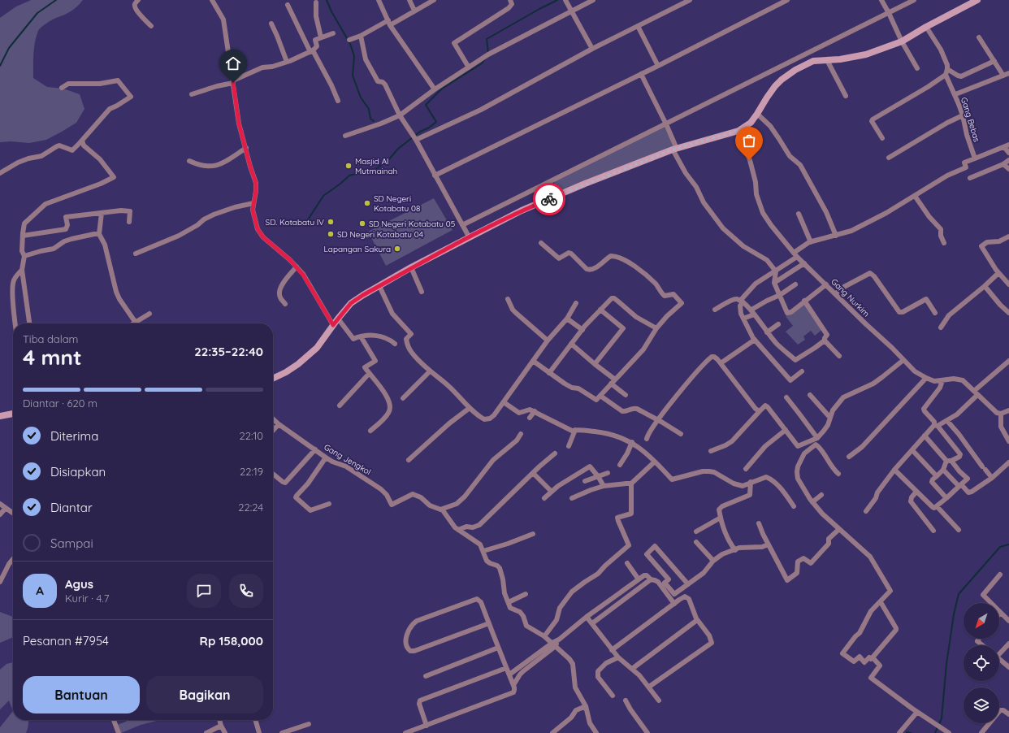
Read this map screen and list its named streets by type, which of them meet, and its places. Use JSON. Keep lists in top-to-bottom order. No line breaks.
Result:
{"streets":{"street":["Gang Bebas","Gang Nurkim","Gang Jengkol"]},"places":["Masjid Al Mutmainah","SD Negeri Kotabatu 08","SD. Kotabatu IV","SD Negeri Kotabatu 05","SD Negeri Kotabatu 04","Lapangan Sakura"],"north":"bottom left","page":{"heading":["4 mnt","Tiba dalam","22:35–22:40"],"panel":["Agus","Kurir · 4.7","Pesanan #7954","Rp 158,000"],"bar":"Diantar · 620 m","list":[["Diterima","22:10"],["Disiapkan","22:19"],["Diantar","22:24"],"Sampai"],"round":"A","buttons":["Bantuan","Bagikan"]}}
